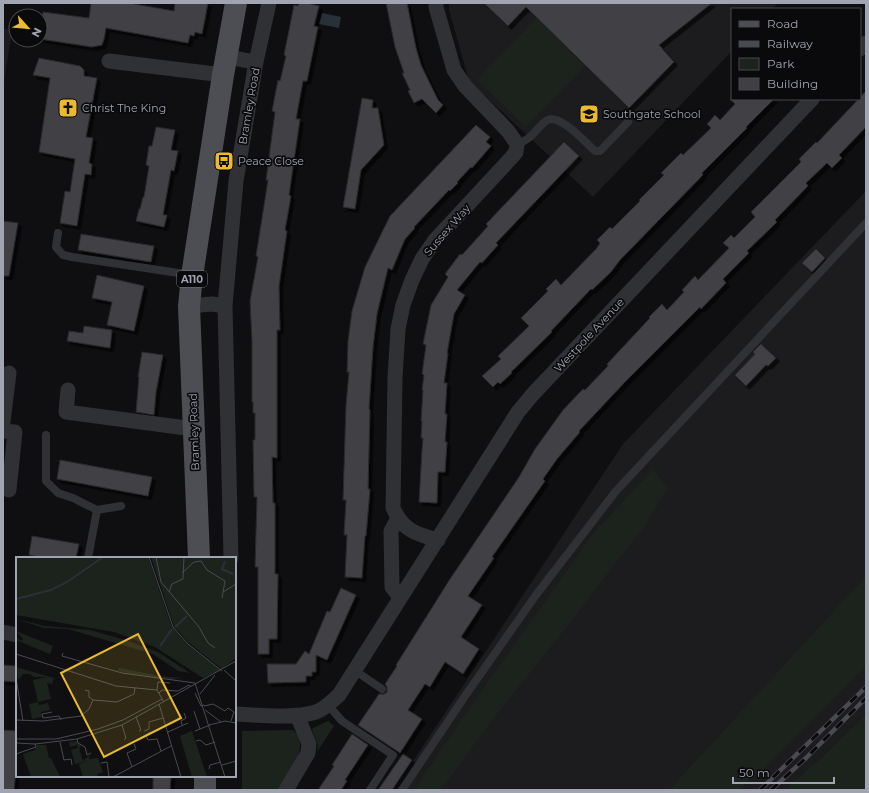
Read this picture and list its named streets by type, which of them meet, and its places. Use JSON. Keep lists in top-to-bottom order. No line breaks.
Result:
{"streets":{"main road":["Bramley Road","A110"],"street":["Sussex Way","Westpole Avenue"]},"places":{"church":["Christ The King"],"school or university":["Southgate School"],"bus stop":["Peace Close"]},"legend":["Road","Railway","Park","Building"],"scale_bar":"50 m","north":"bottom right"}
